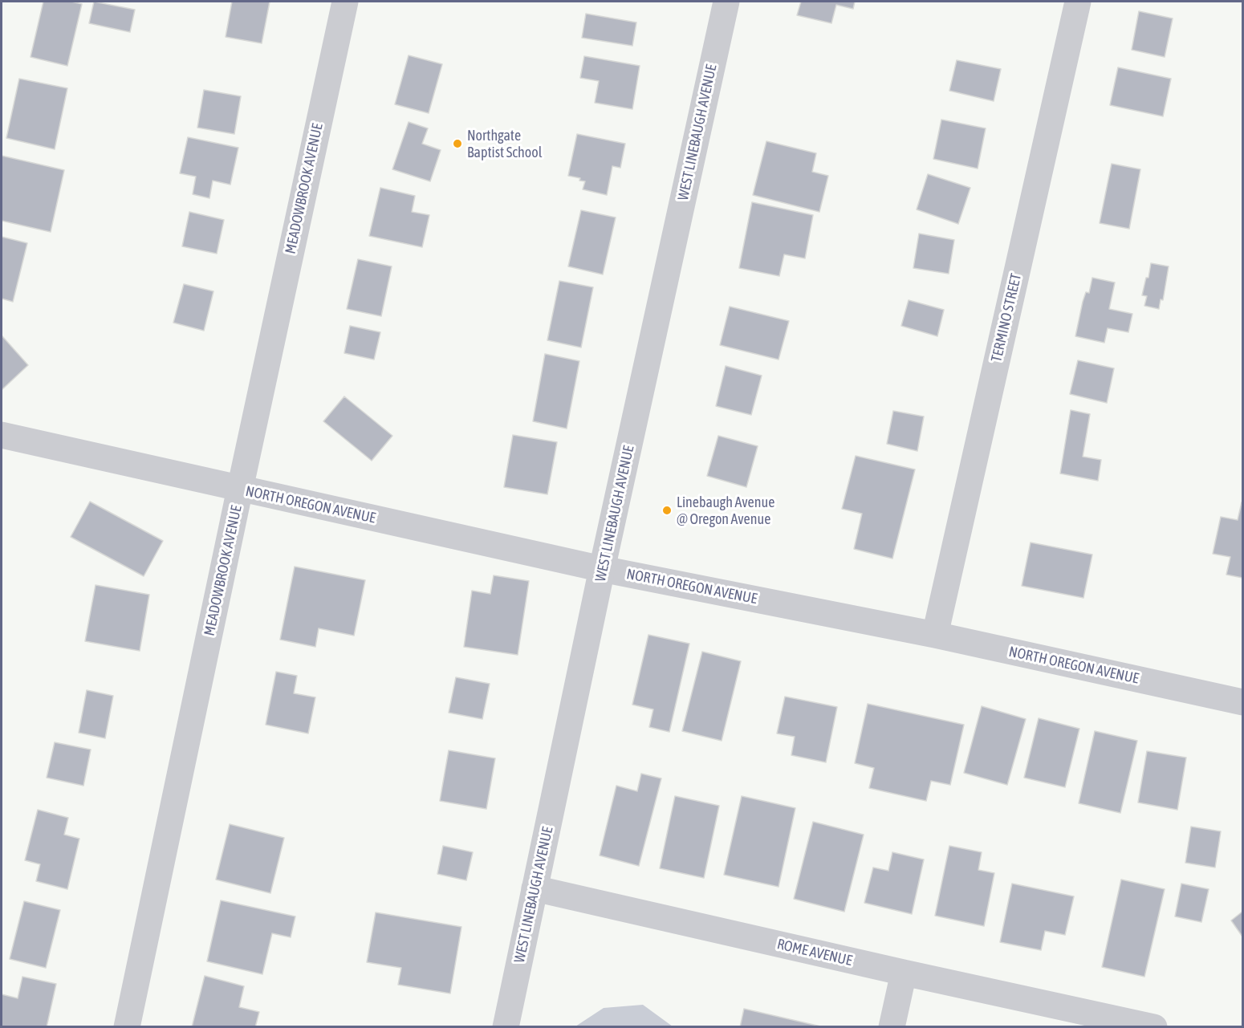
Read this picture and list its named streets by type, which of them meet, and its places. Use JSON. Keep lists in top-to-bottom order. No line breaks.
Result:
{"streets":{"street":["WEST LINEBAUGH AVENUE","MEADOWBROOK AVENUE","TERMINO STREET","NORTH OREGON AVENUE","ROME AVENUE"]},"crossings":[["WEST LINEBAUGH AVENUE","NORTH OREGON AVENUE"],["WEST LINEBAUGH AVENUE","ROME AVENUE"],["MEADOWBROOK AVENUE","NORTH OREGON AVENUE"],["TERMINO STREET","NORTH OREGON AVENUE"]],"places":["Northgate Baptist School","Linebaugh Avenue @ Oregon Avenue"]}
